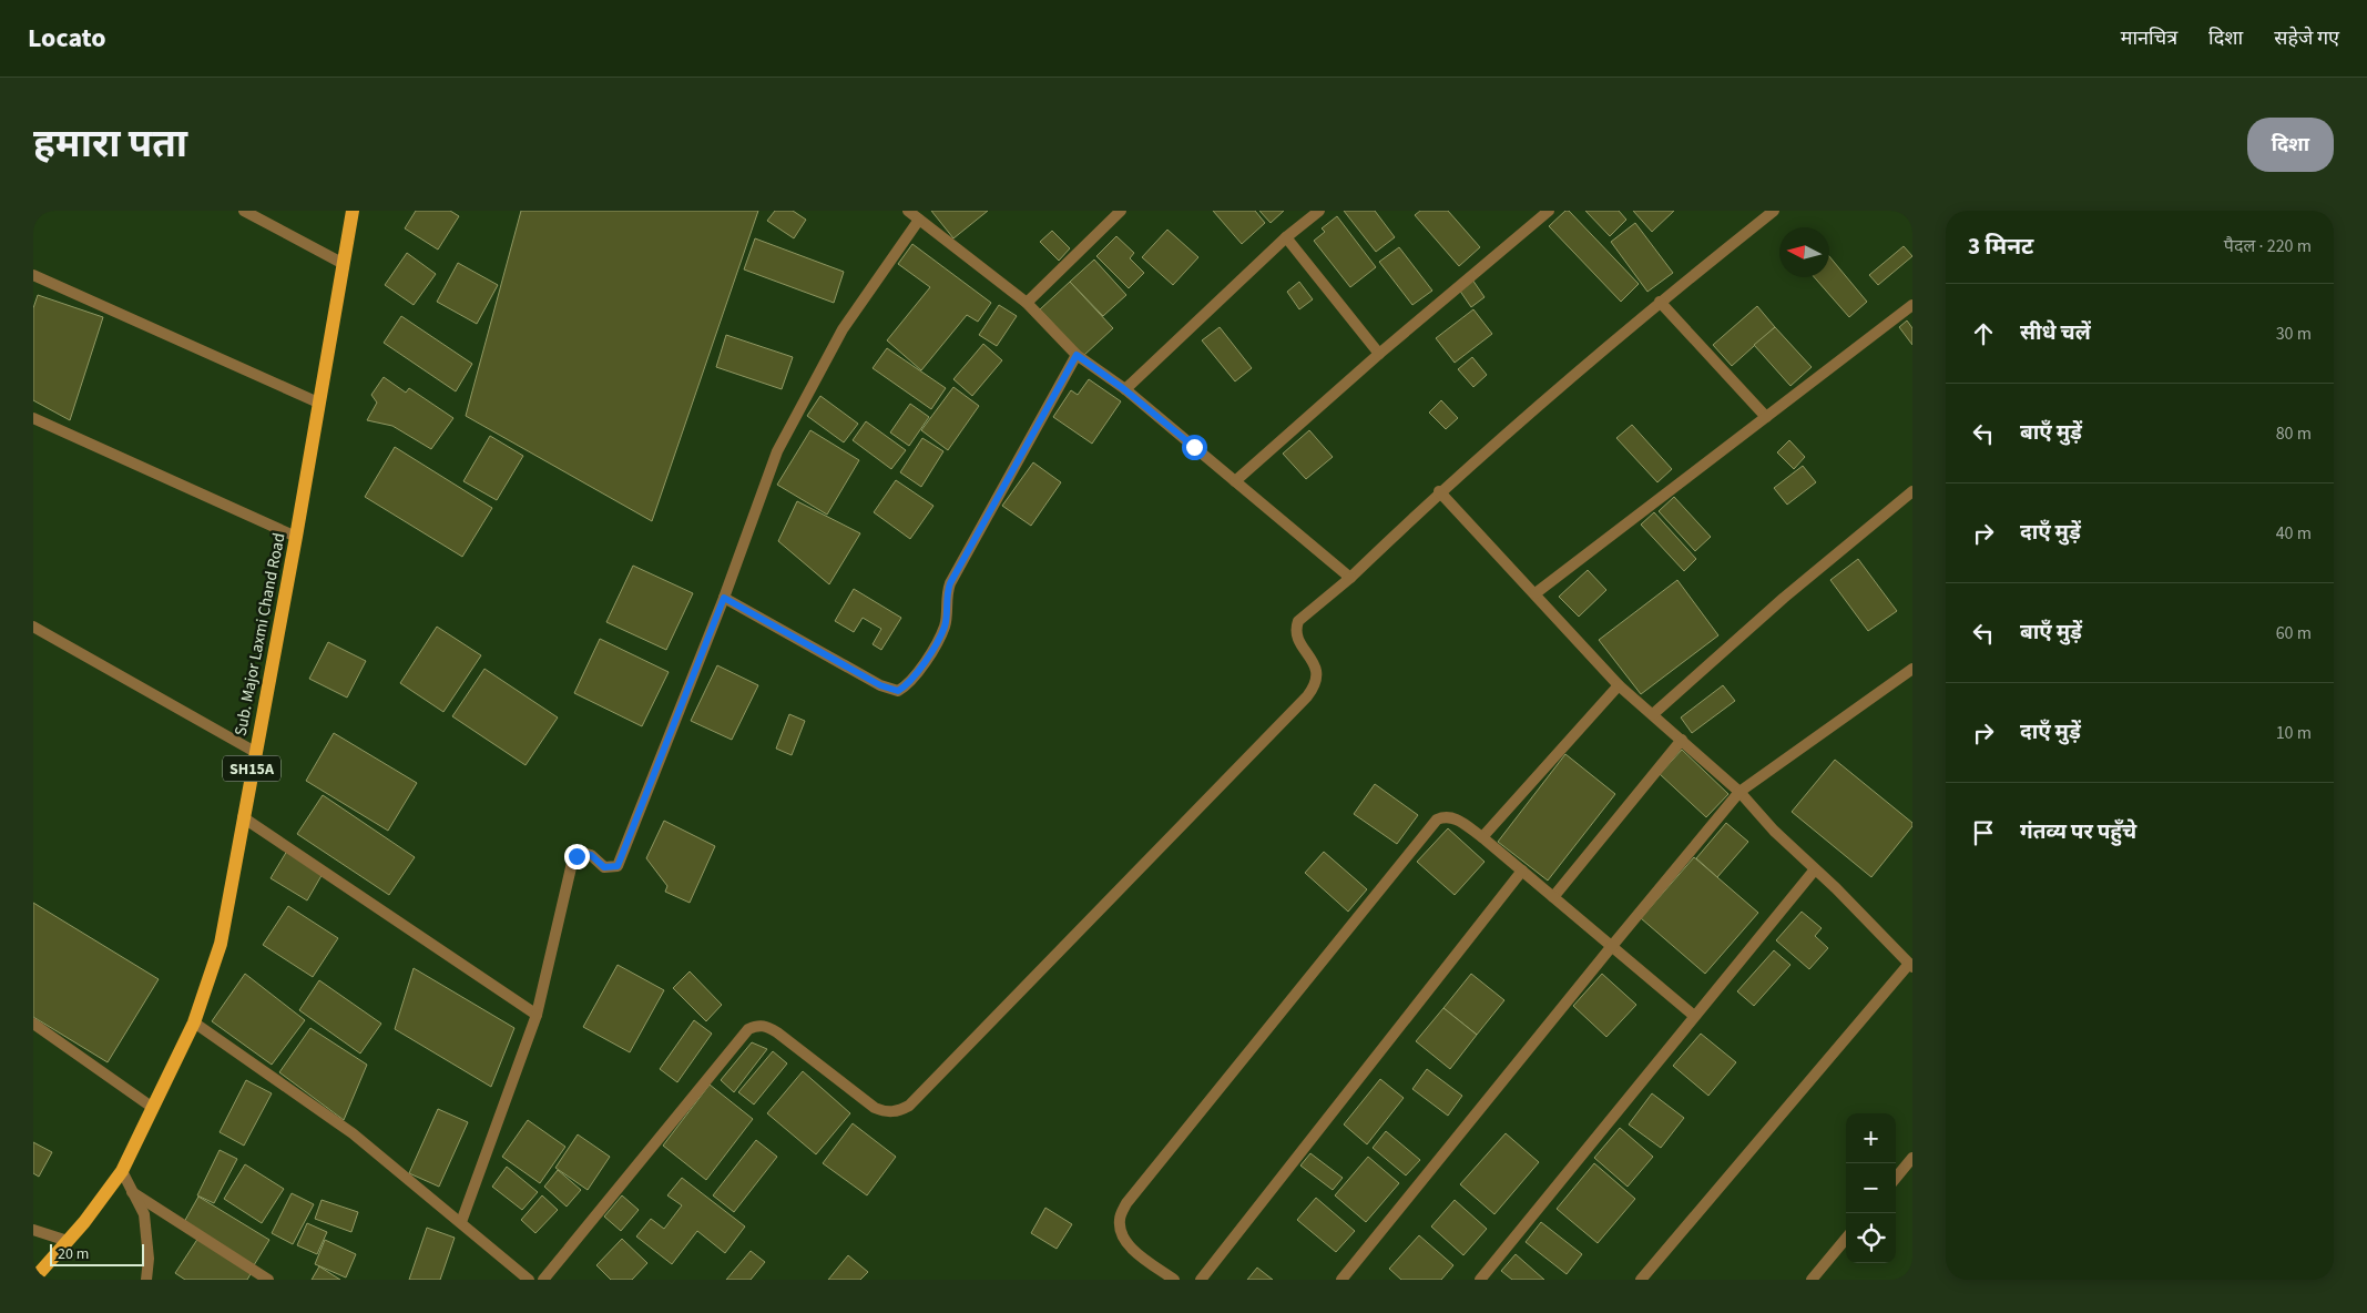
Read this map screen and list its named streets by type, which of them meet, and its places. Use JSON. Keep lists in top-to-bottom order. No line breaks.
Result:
{"streets":{"main road":["Sub. Major Laxmi Chand Road","SH15A"]},"scale_bar":"20 m","north":"left","page":{"header":"Locato","nav":["मानचित्र","दिशा","सहेजे गए"],"title":"हमारा पता","buttons":"दिशा","heading":["3 मिनट","पैदल · 220 m"],"list":[["सीधे चलें","30 m"],["बाएँ मुड़ें","80 m"],["दाएँ मुड़ें","40 m"],["बाएँ मुड़ें","60 m"],["दाएँ मुड़ें","10 m"],"गंतव्य पर पहुँचे"],"map_buttons":["+","−"],"scale":"20 m"}}
